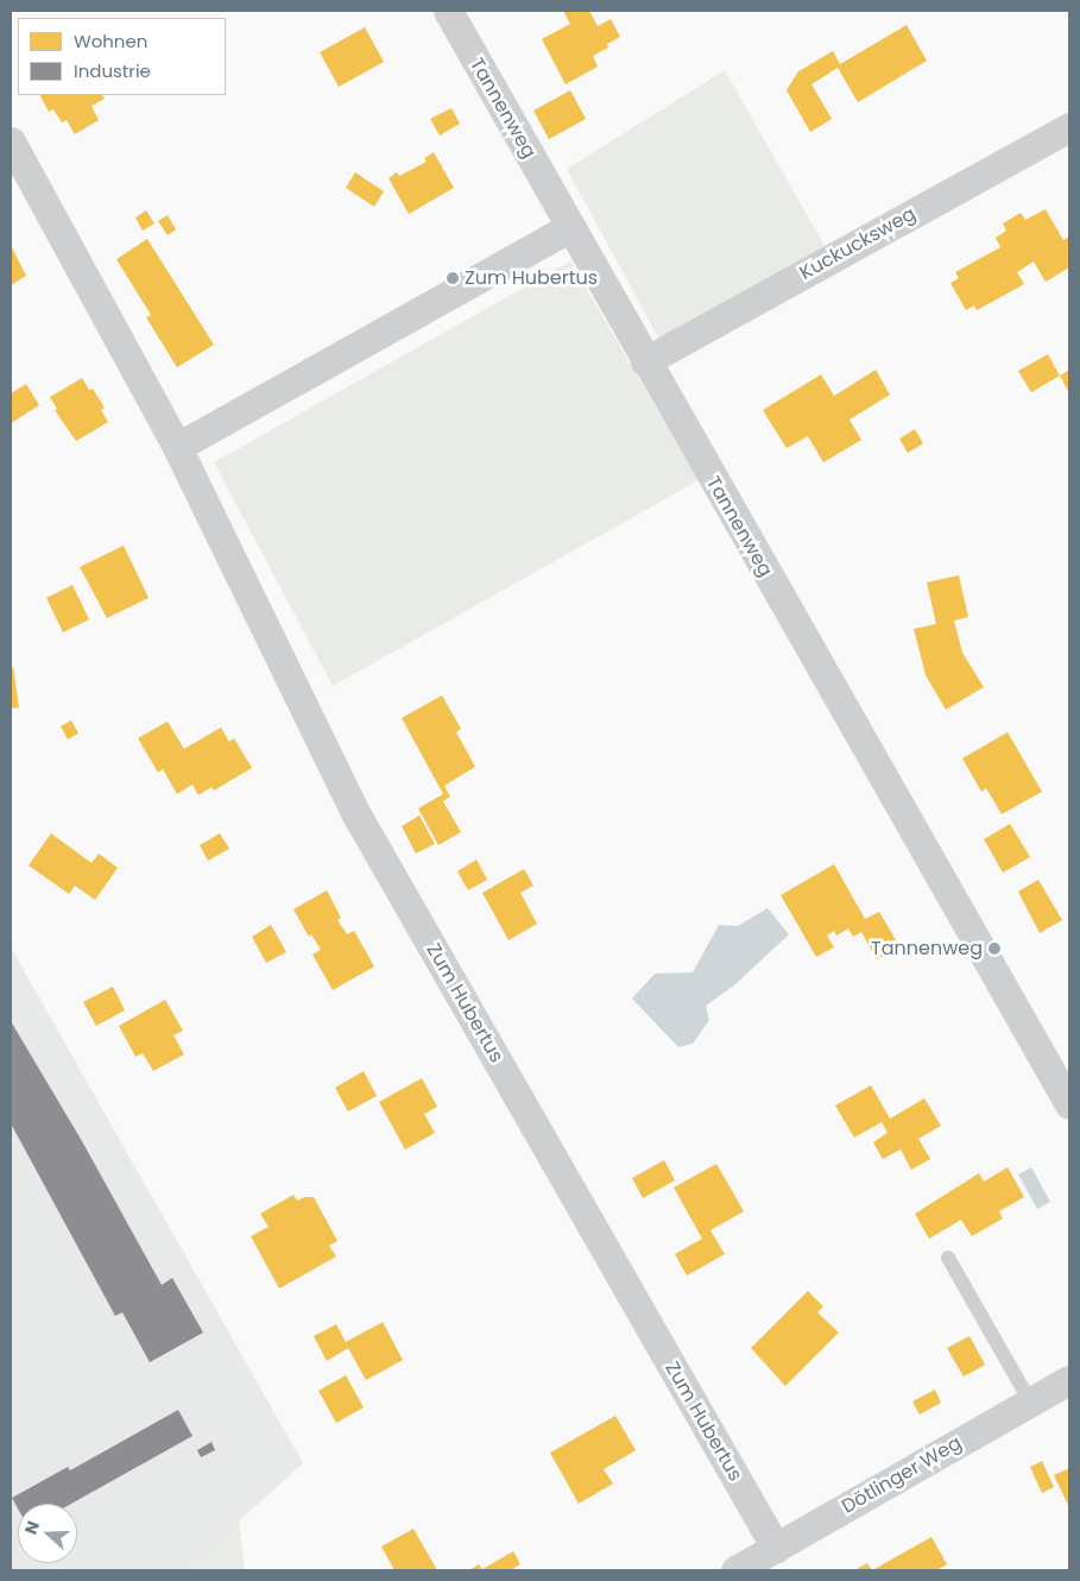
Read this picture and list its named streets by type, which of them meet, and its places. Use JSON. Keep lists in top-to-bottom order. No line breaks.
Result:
{"streets":{"street":["Tannenweg","Kuckucksweg","Zum Hubertus","Dötlinger Weg"]},"crossings":[["Tannenweg","Kuckucksweg"],["Zum Hubertus","Dötlinger Weg"]],"places":["Zum Hubertus","Tannenweg"],"legend":["Wohnen","Industrie"],"north":"left"}
